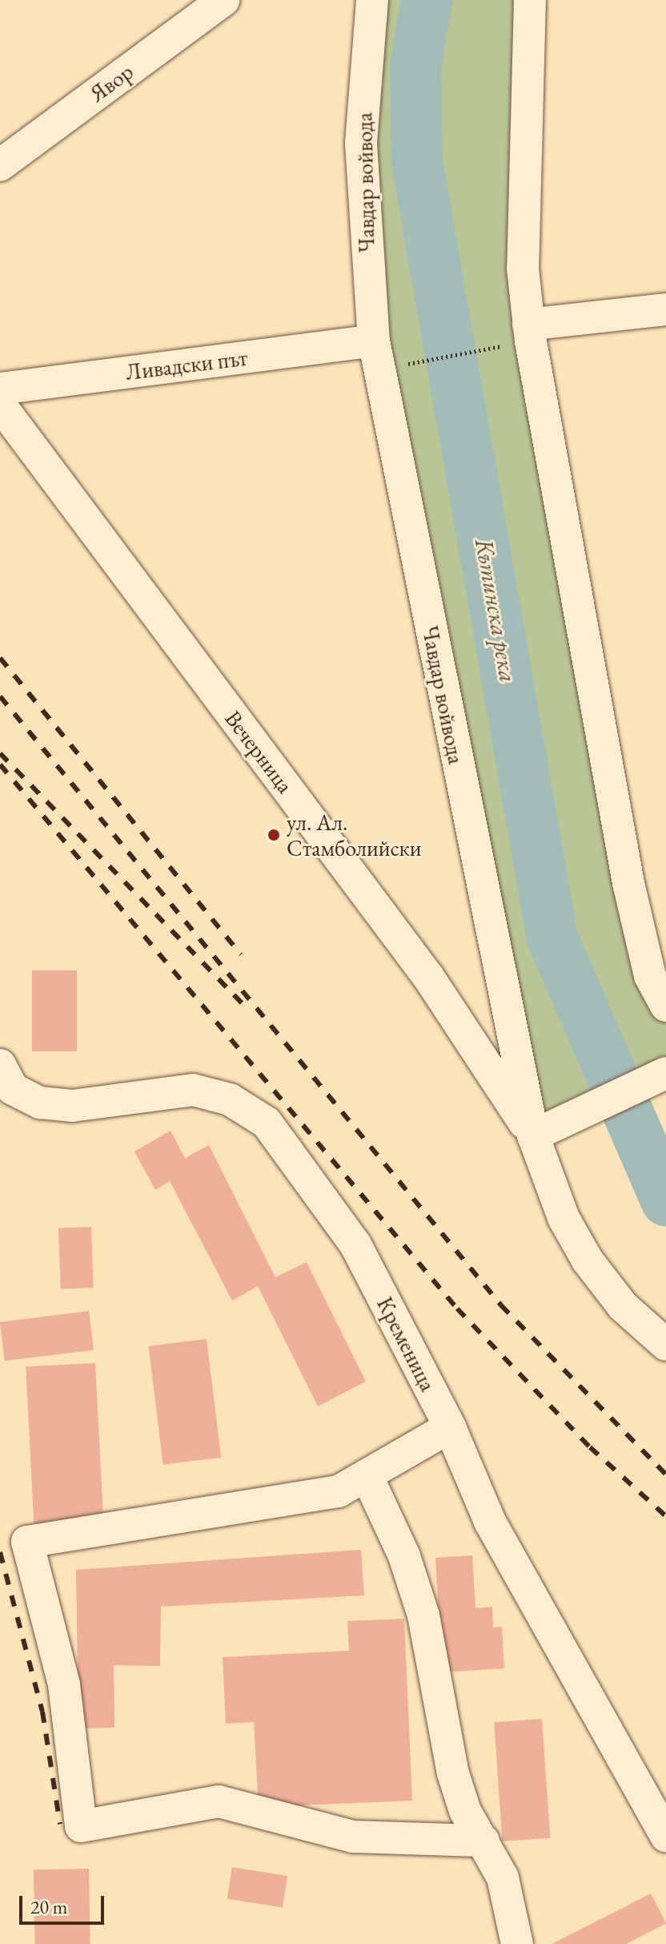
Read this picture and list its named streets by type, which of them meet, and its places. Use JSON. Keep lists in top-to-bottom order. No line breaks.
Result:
{"streets":{"street":["Явор","Чавдар войвода","Ливадски път","Вечерница","Кременица"]},"crossings":[["Чавдар войвода","Ливадски път"],["Чавдар войвода","Вечерница"]],"water":["Кътинска река"],"places":["ул. Ал. Стамболийски"],"scale_bar":"20 m"}
